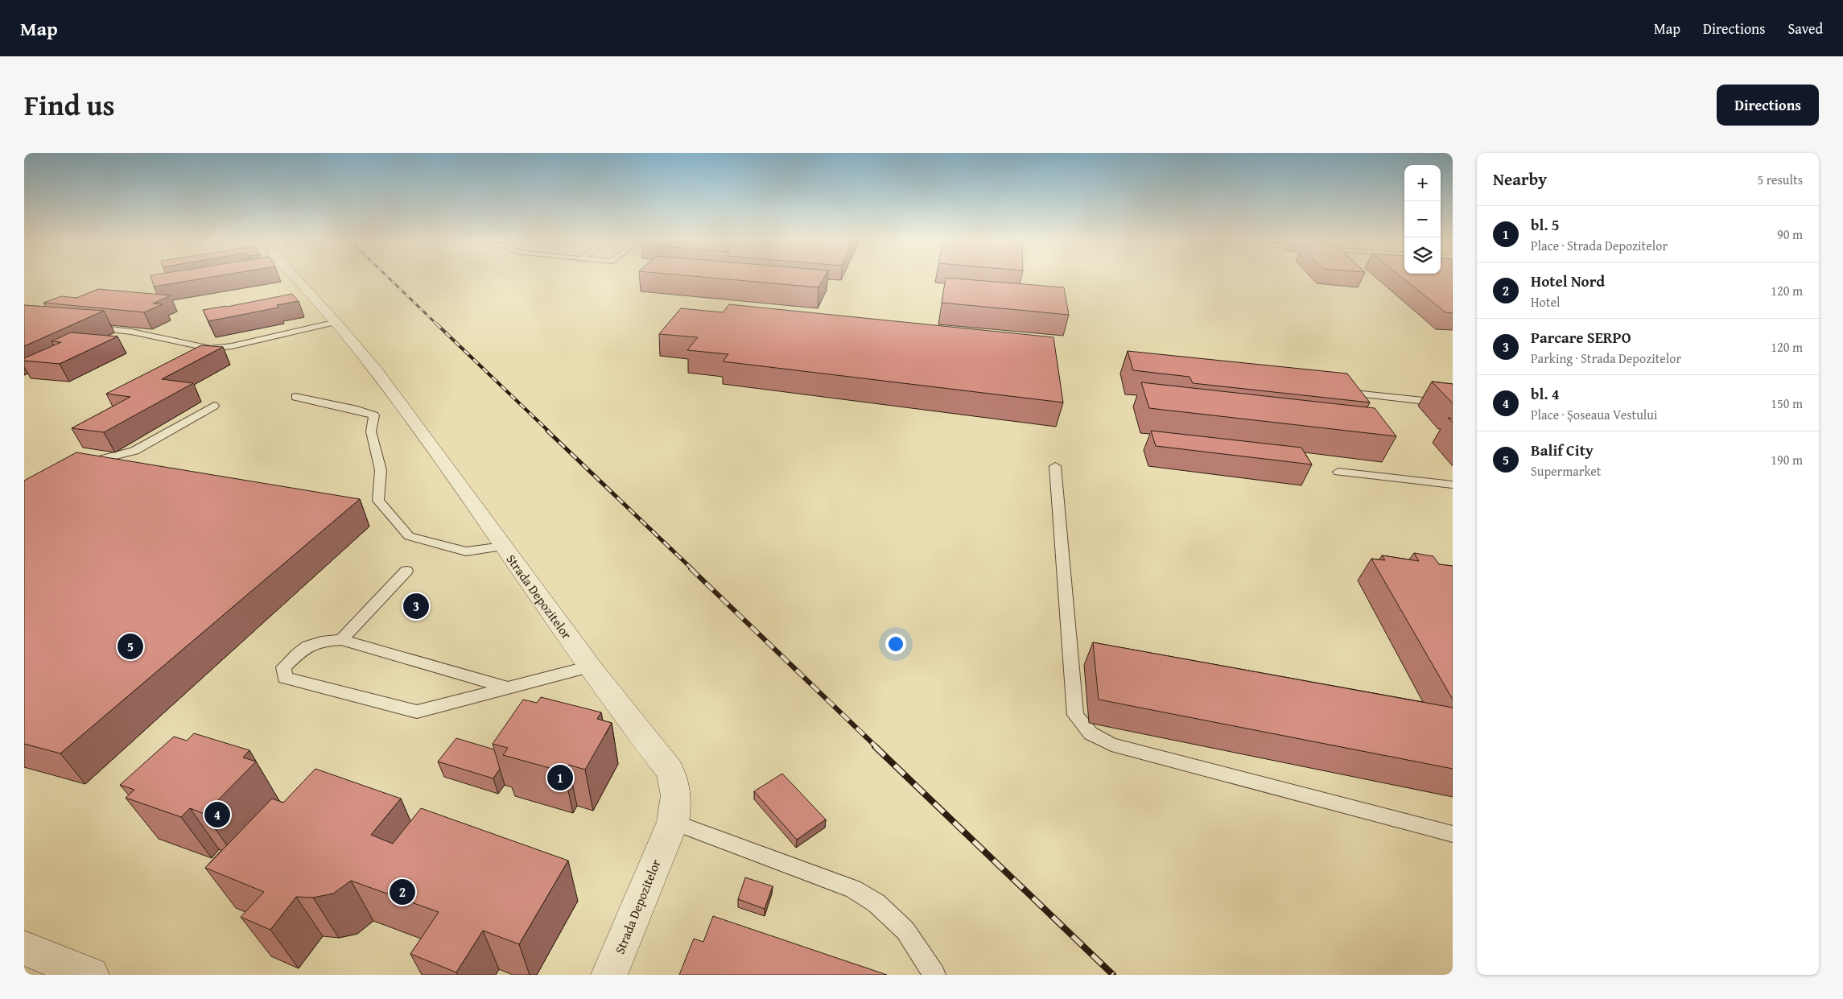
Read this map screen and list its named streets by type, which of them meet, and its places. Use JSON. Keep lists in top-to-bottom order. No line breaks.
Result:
{"streets":{"street":["Strada Depozitelor"]},"page":{"header":"Map","nav":["Map","Directions","Saved"],"title":"Find us","buttons":"Directions","heading":["Nearby","5 results"],"map_buttons":["+","−"],"list":[{"mark":"1","name":"bl. 5","note":"Place · Strada Depozitelor","value":"90 m"},{"mark":"2","name":"Hotel Nord","note":"Hotel","value":"120 m"},{"mark":"3","name":"Parcare SERPO","note":"Parking · Strada Depozitelor","value":"120 m"},{"mark":"4","name":"bl. 4","note":"Place · Șoseaua Vestului","value":"150 m"},{"mark":"5","name":"Balif City","note":"Supermarket","value":"190 m"}],"pins":["3","5","1","4","2"]}}
